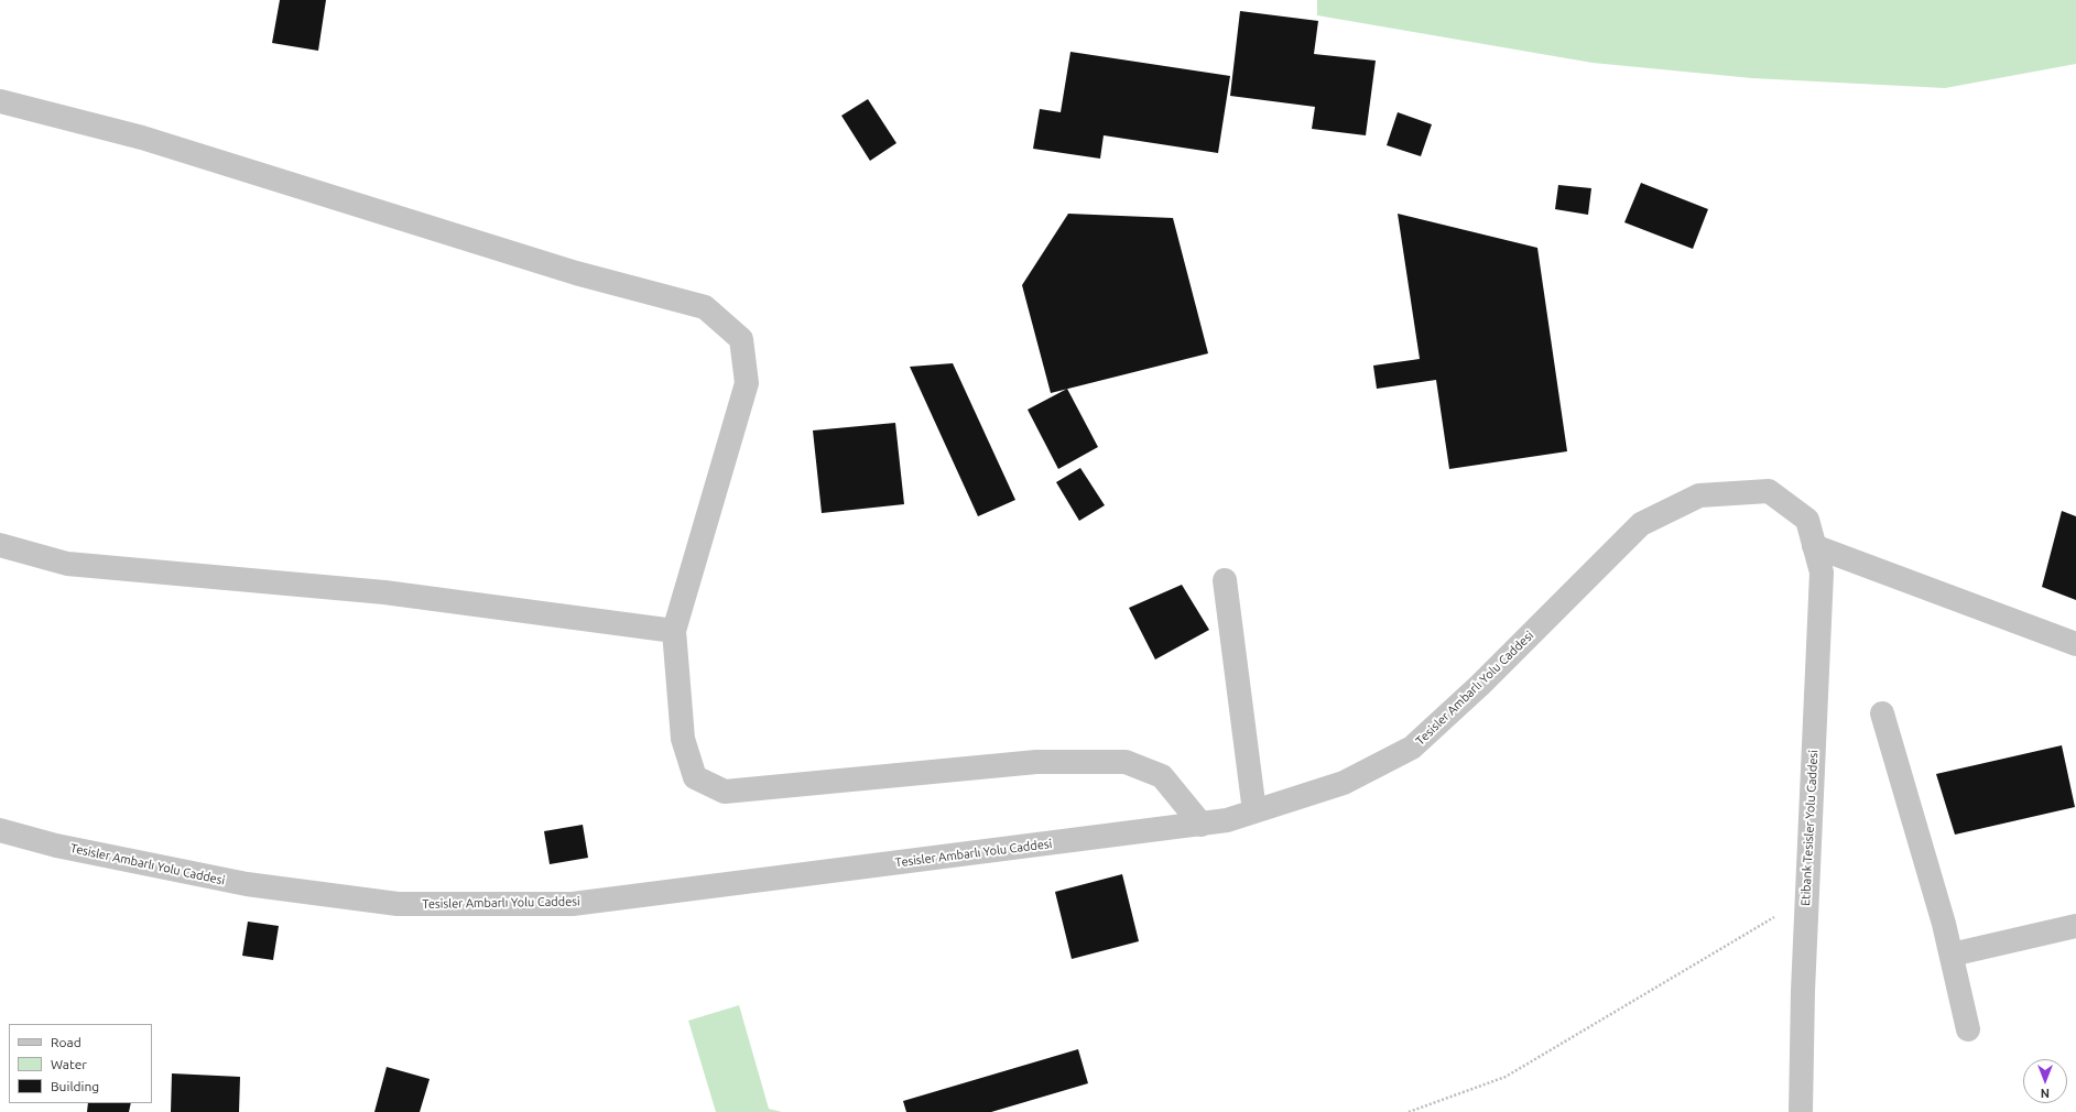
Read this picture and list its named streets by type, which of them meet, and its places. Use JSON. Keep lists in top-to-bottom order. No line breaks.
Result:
{"streets":{"street":["Tesisler Ambarlı Yolu Caddesi","Etibank Tesisler Yolu Caddesi"]},"crossings":[["Tesisler Ambarlı Yolu Caddesi","Etibank Tesisler Yolu Caddesi"]],"legend":["Road","Water","Building"],"north":"bottom"}
